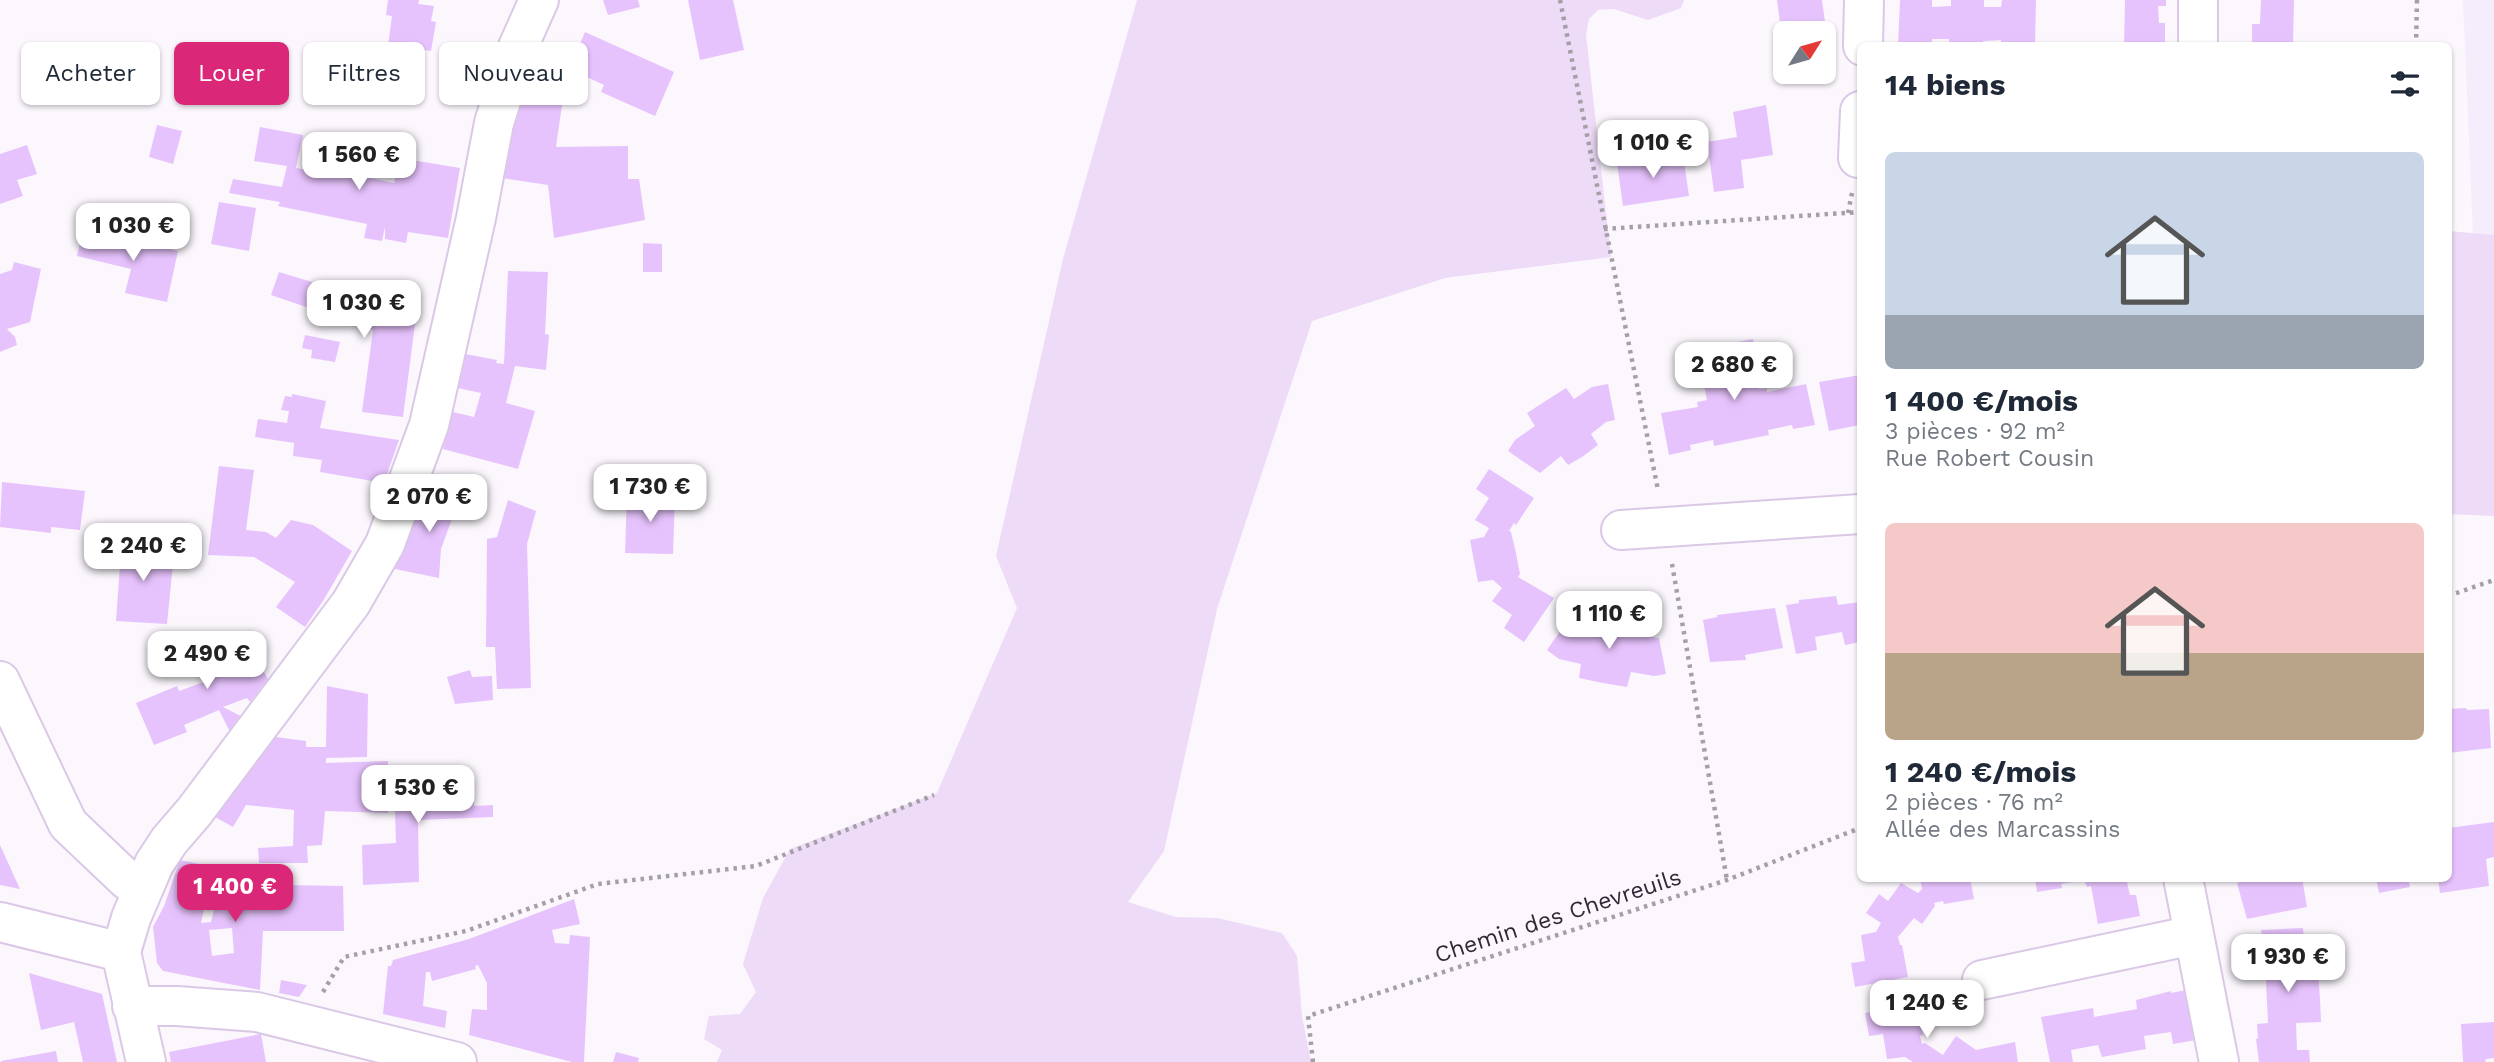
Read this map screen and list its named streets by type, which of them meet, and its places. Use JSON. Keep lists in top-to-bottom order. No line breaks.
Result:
{"streets":{"path":["Chemin des Chevreuils"]},"north":"top right","page":{"chip":["Acheter","Louer","Filtres","Nouveau"],"heading":"14 biens","price":["1 010 €","1 560 €","1 030 €","1 030 €","2 680 €","1 730 €","2 070 €","2 240 €","1 110 €","2 490 €","1 530 €","1 400 €","1 930 €","1 240 €"],"list":[{"name":"1 400 €/mois","note":"3 pièces · 92 m² · Rue Robert Cousin"},{"name":"1 240 €/mois","note":"2 pièces · 76 m² · Allée des Marcassins"}]}}
